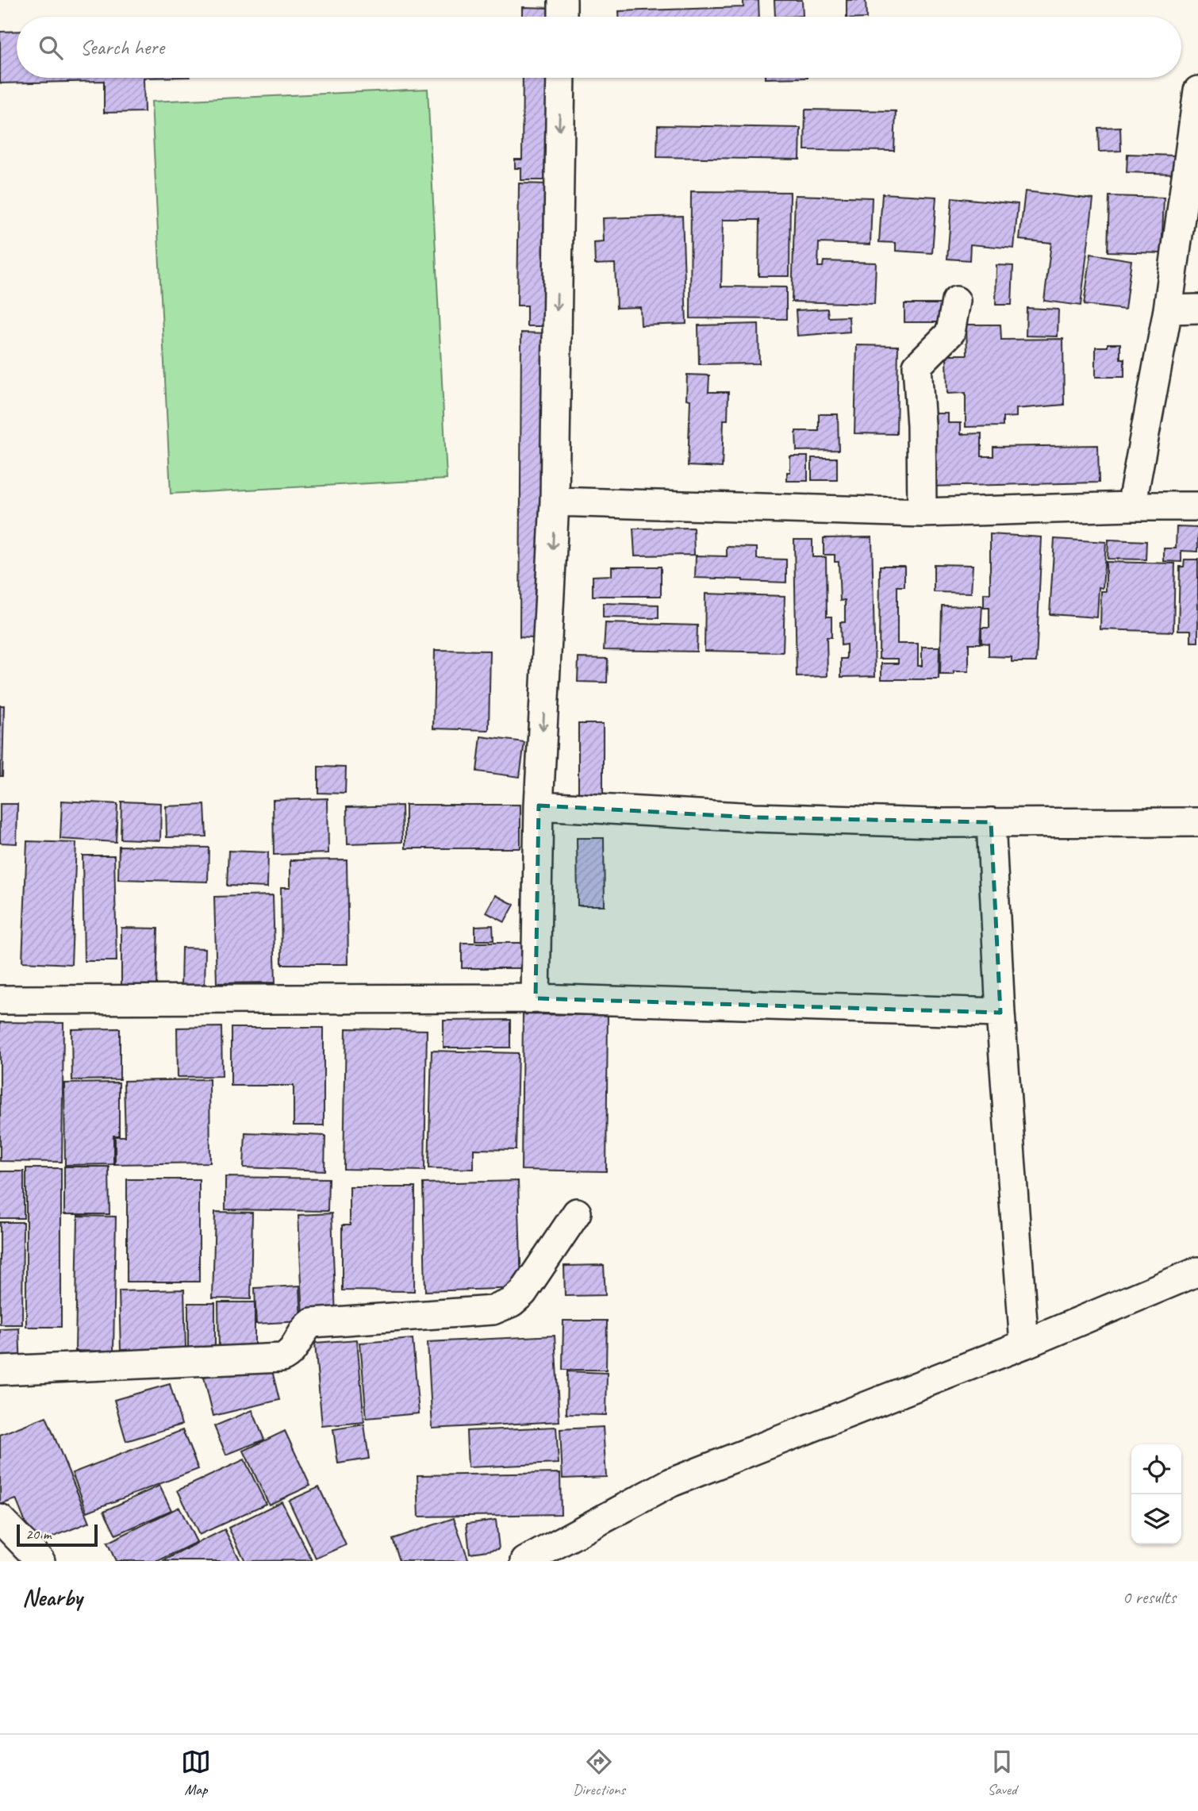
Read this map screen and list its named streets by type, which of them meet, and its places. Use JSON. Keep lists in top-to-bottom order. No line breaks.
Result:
{"scale_bar":"20 m","page":{"search":"Search here","scale":"20 m","heading":["Nearby","0 results"],"nav":["Map","Directions","Saved"]}}
